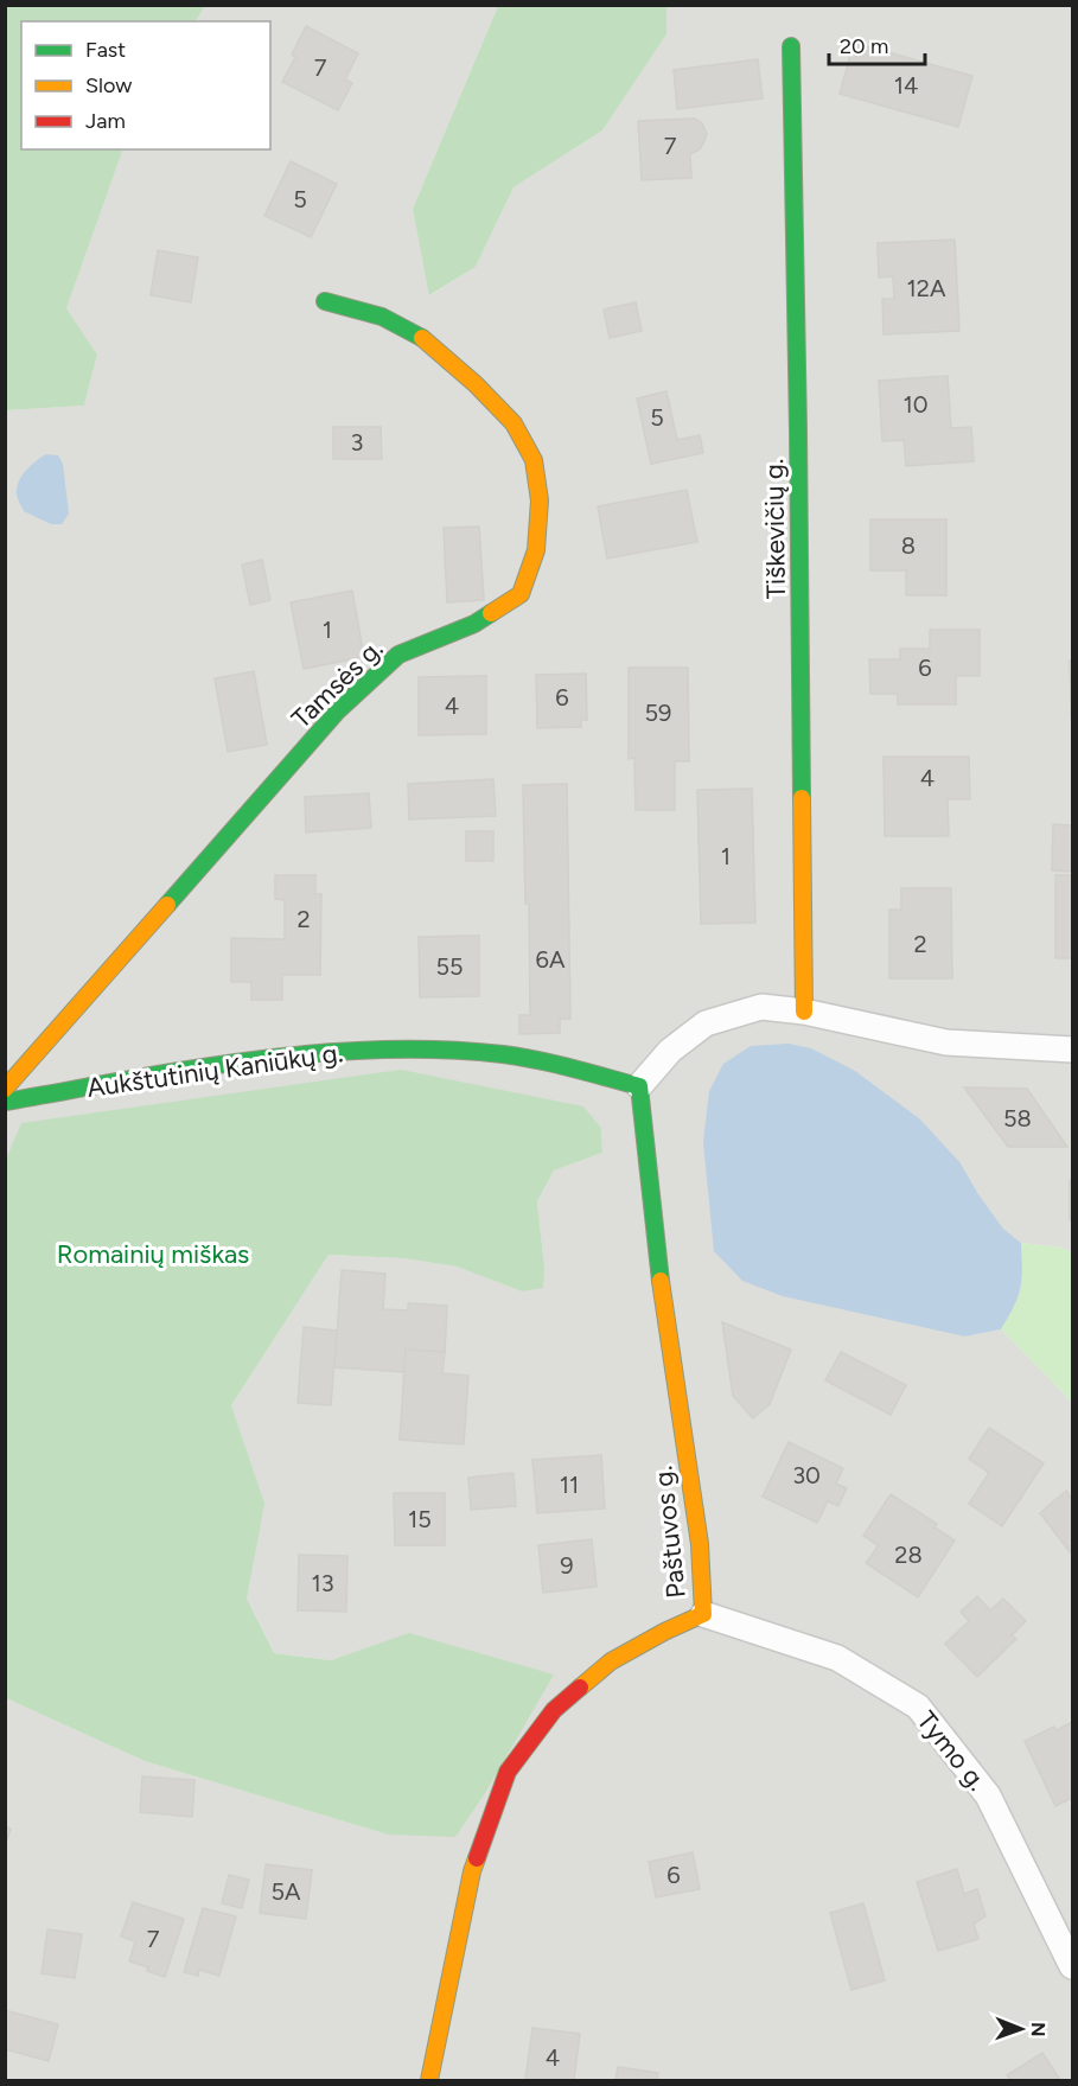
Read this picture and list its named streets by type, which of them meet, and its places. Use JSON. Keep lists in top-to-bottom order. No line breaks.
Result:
{"streets":{"street":["Tiškevičių g.","Tamsės g.","Aukštutinių Kaniūkų g.","Paštuvos g.","Tymo g."]},"crossings":[["Aukštutinių Kaniūkų g.","Paštuvos g."],["Paštuvos g.","Tymo g."]],"parks":["Romainių miškas"],"house_numbers":["7","14","7","5","12A","10","5","3","8","1","6","6","4","59","4","1","2","2","6A","55","58","30","11","15","28","9","13","6","5A","7","4"],"legend":["Fast","Slow","Jam"],"scale_bar":"20 m","north":"right"}
